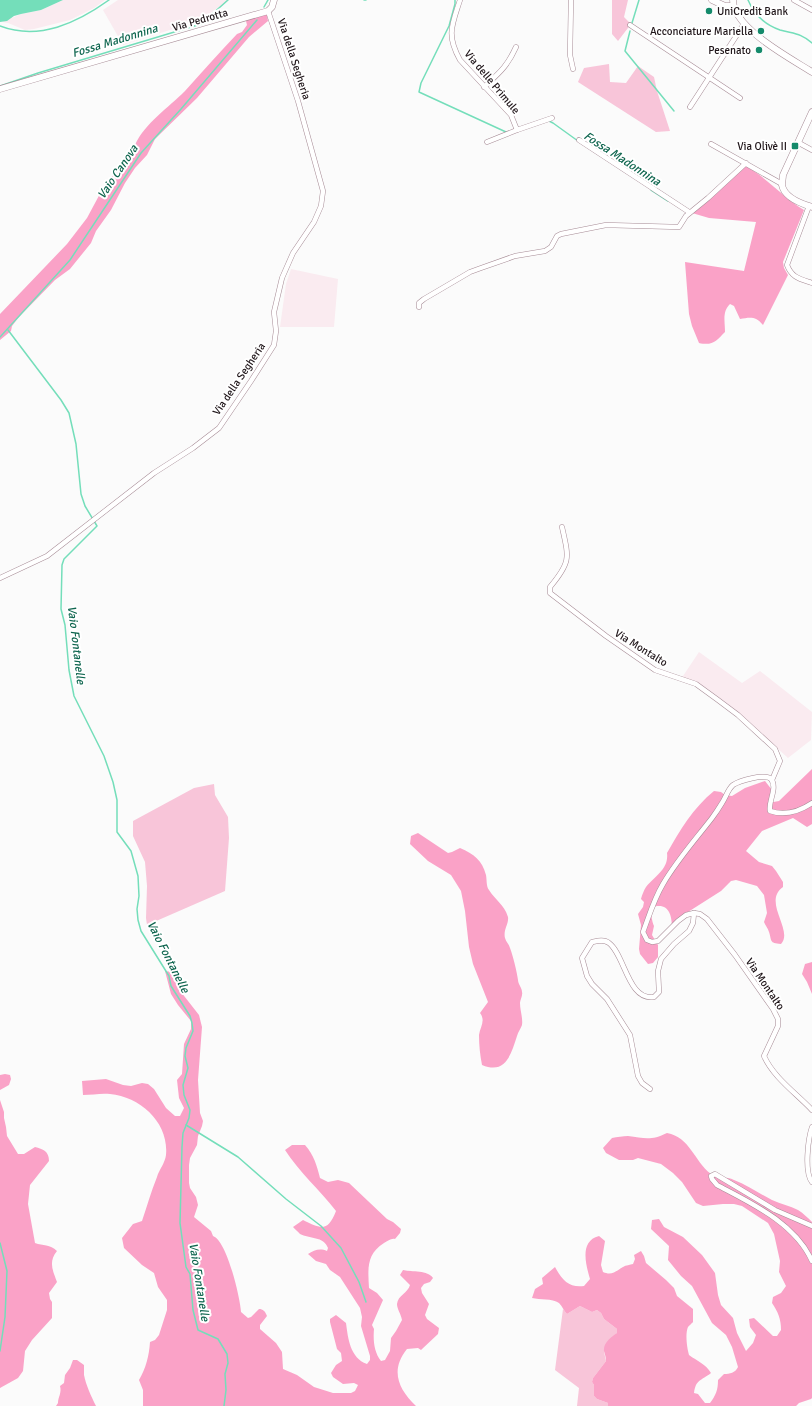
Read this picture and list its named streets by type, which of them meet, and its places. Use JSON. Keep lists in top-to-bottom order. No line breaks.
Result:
{"streets":{"street":["Via Pedrotta","Via della Segheria","Via delle Primule","Via Montalto"]},"crossings":[["Via Pedrotta","Via della Segheria"]],"water":["Fossa Madonnina","Vaio Canova","Vaio Fontanelle"],"places":{"other":["UniCredit Bank","Acconciature Mariella","Pesenato"],"transit":["Via Olivè II"]}}
